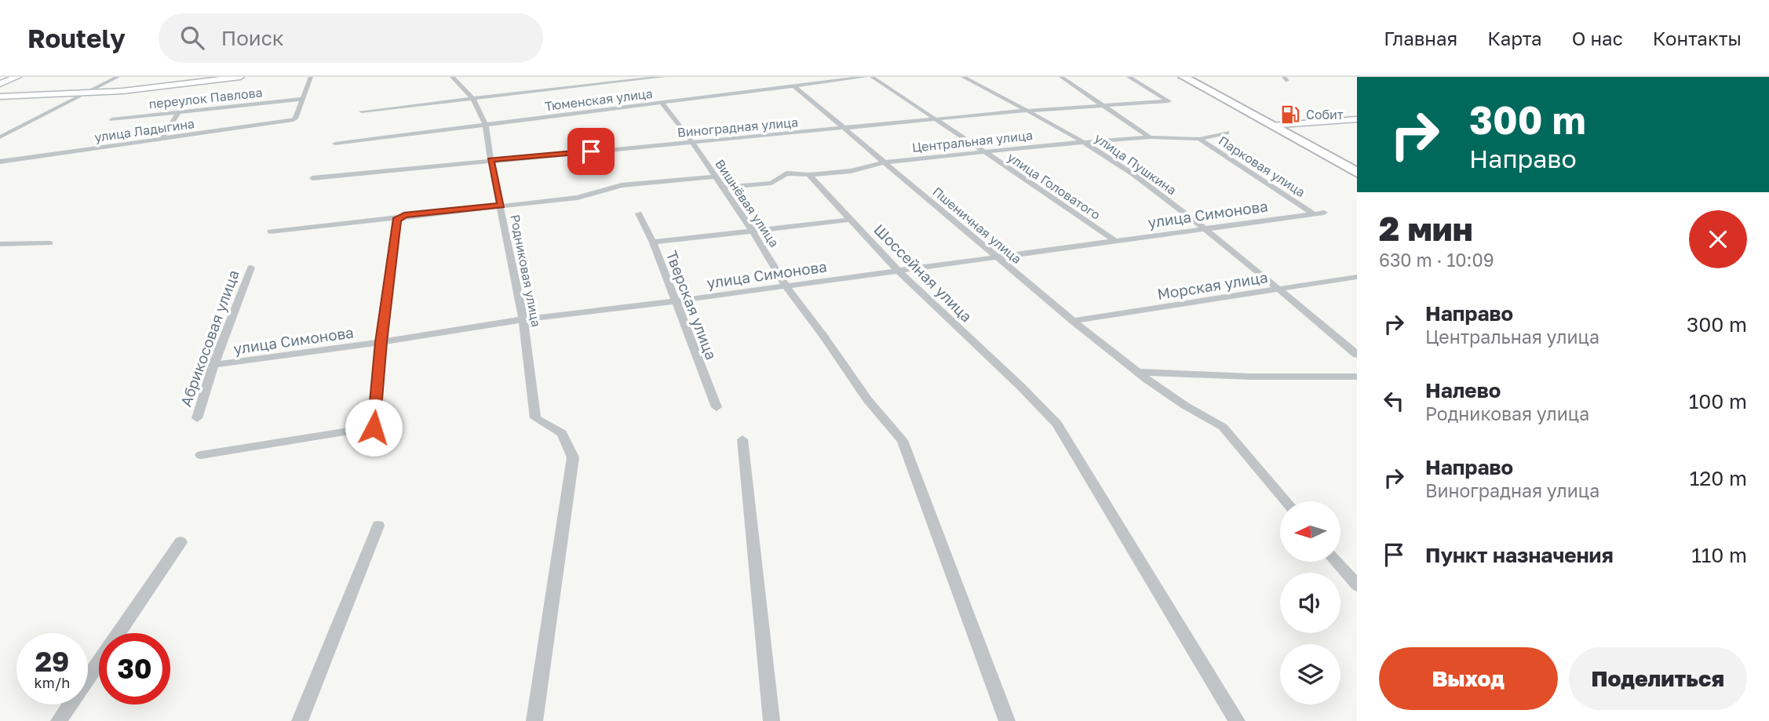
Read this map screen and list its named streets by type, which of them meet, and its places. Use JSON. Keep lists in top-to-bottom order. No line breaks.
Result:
{"streets":{"street":["переулок Павлова","Тюменская улица","Виноградная улица","улица Ладыгина","Центральная улица","улица Пушкина","Парковая улица","улица Головатого","Вишнёвая улица","улица Симонова","Пшеничная улица","Родниковая улица","Шоссейная улица","Морская улица","Тверская улица","Абрикосовая улица"]},"crossings":[["переулок Павлова","улица Ладыгина"],["Тюменская улица","Вишнёвая улица"],["Тюменская улица","Пшеничная улица"],["Тюменская улица","Родниковая улица"],["Виноградная улица","улица Пушкина"],["Виноградная улица","улица Головатого"],["Виноградная улица","Вишнёвая улица"],["Виноградная улица","Пшеничная улица"],["Виноградная улица","Родниковая улица"],["Центральная улица","улица Пушкина"],["Центральная улица","Парковая улица"],["Центральная улица","улица Головатого"],["Центральная улица","Вишнёвая улица"],["Центральная улица","Пшеничная улица"],["Центральная улица","Шоссейная улица"],["улица Пушкина","улица Симонова"],["улица Пушкина","Морская улица"],["Парковая улица","улица Симонова"],["улица Головатого","улица Симонова"],["Вишнёвая улица","улица Симонова"],["улица Симонова","Пшеничная улица"],["улица Симонова","Родниковая улица"],["улица Симонова","Шоссейная улица"],["улица Симонова","Тверская улица"],["улица Симонова","Абрикосовая улица"],["Пшеничная улица","Морская улица"]],"places":{"fuel station":["Собит"]},"north":"left","page":{"header":"Routely","search":"Поиск","nav":["Главная","Карта","О нас","Контакты"],"turn":["300 m","Направо"],"heading":["2 мин","630 m · 10:09"],"list":[{"name":"Направо","note":"Центральная улица","value":"300 m"},{"name":"Налево","note":"Родниковая улица","value":"100 m"},{"name":"Направо","note":"Виноградная улица","value":"120 m"},{"name":"Пункт назначения","value":"110 m"}],"speed":"29 km/h","limit":"30","buttons":["Выход","Поделиться"]}}
